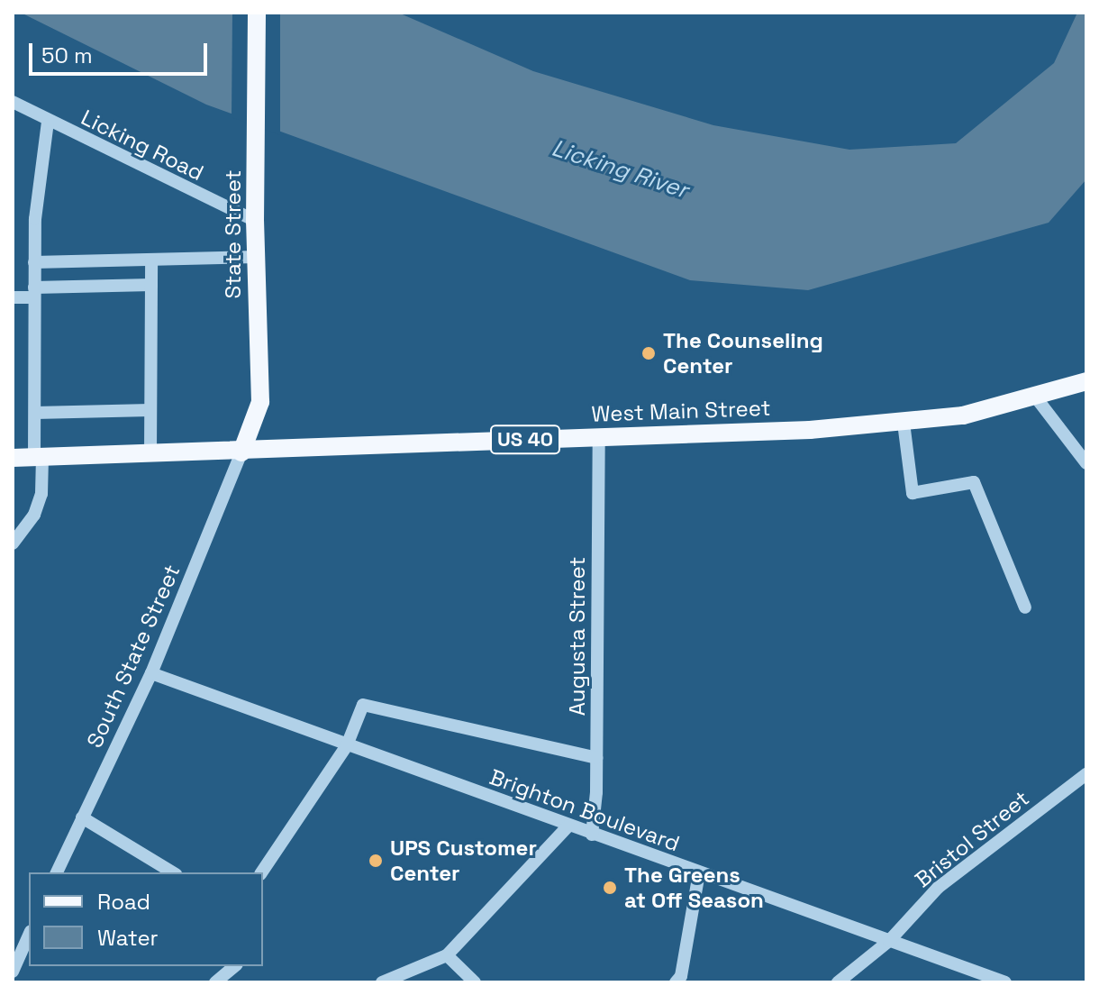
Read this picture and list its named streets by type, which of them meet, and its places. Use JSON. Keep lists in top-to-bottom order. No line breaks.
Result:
{"streets":{"main road":["State Street","West Main Street","US 40"],"street":["Licking Road","Augusta Street","South State Street","Brighton Boulevard","Bristol Street"]},"crossings":[["Licking Road","State Street"],["State Street","West Main Street"],["State Street","South State Street"],["West Main Street","Augusta Street"],["West Main Street","South State Street"],["Augusta Street","Brighton Boulevard"],["South State Street","Brighton Boulevard"],["Brighton Boulevard","Bristol Street"]],"water":["Licking River"],"places":["The Counseling Center","UPS Customer Center","The Greens at Off Season"],"legend":["Road","Water"],"scale_bar":"50 m"}
